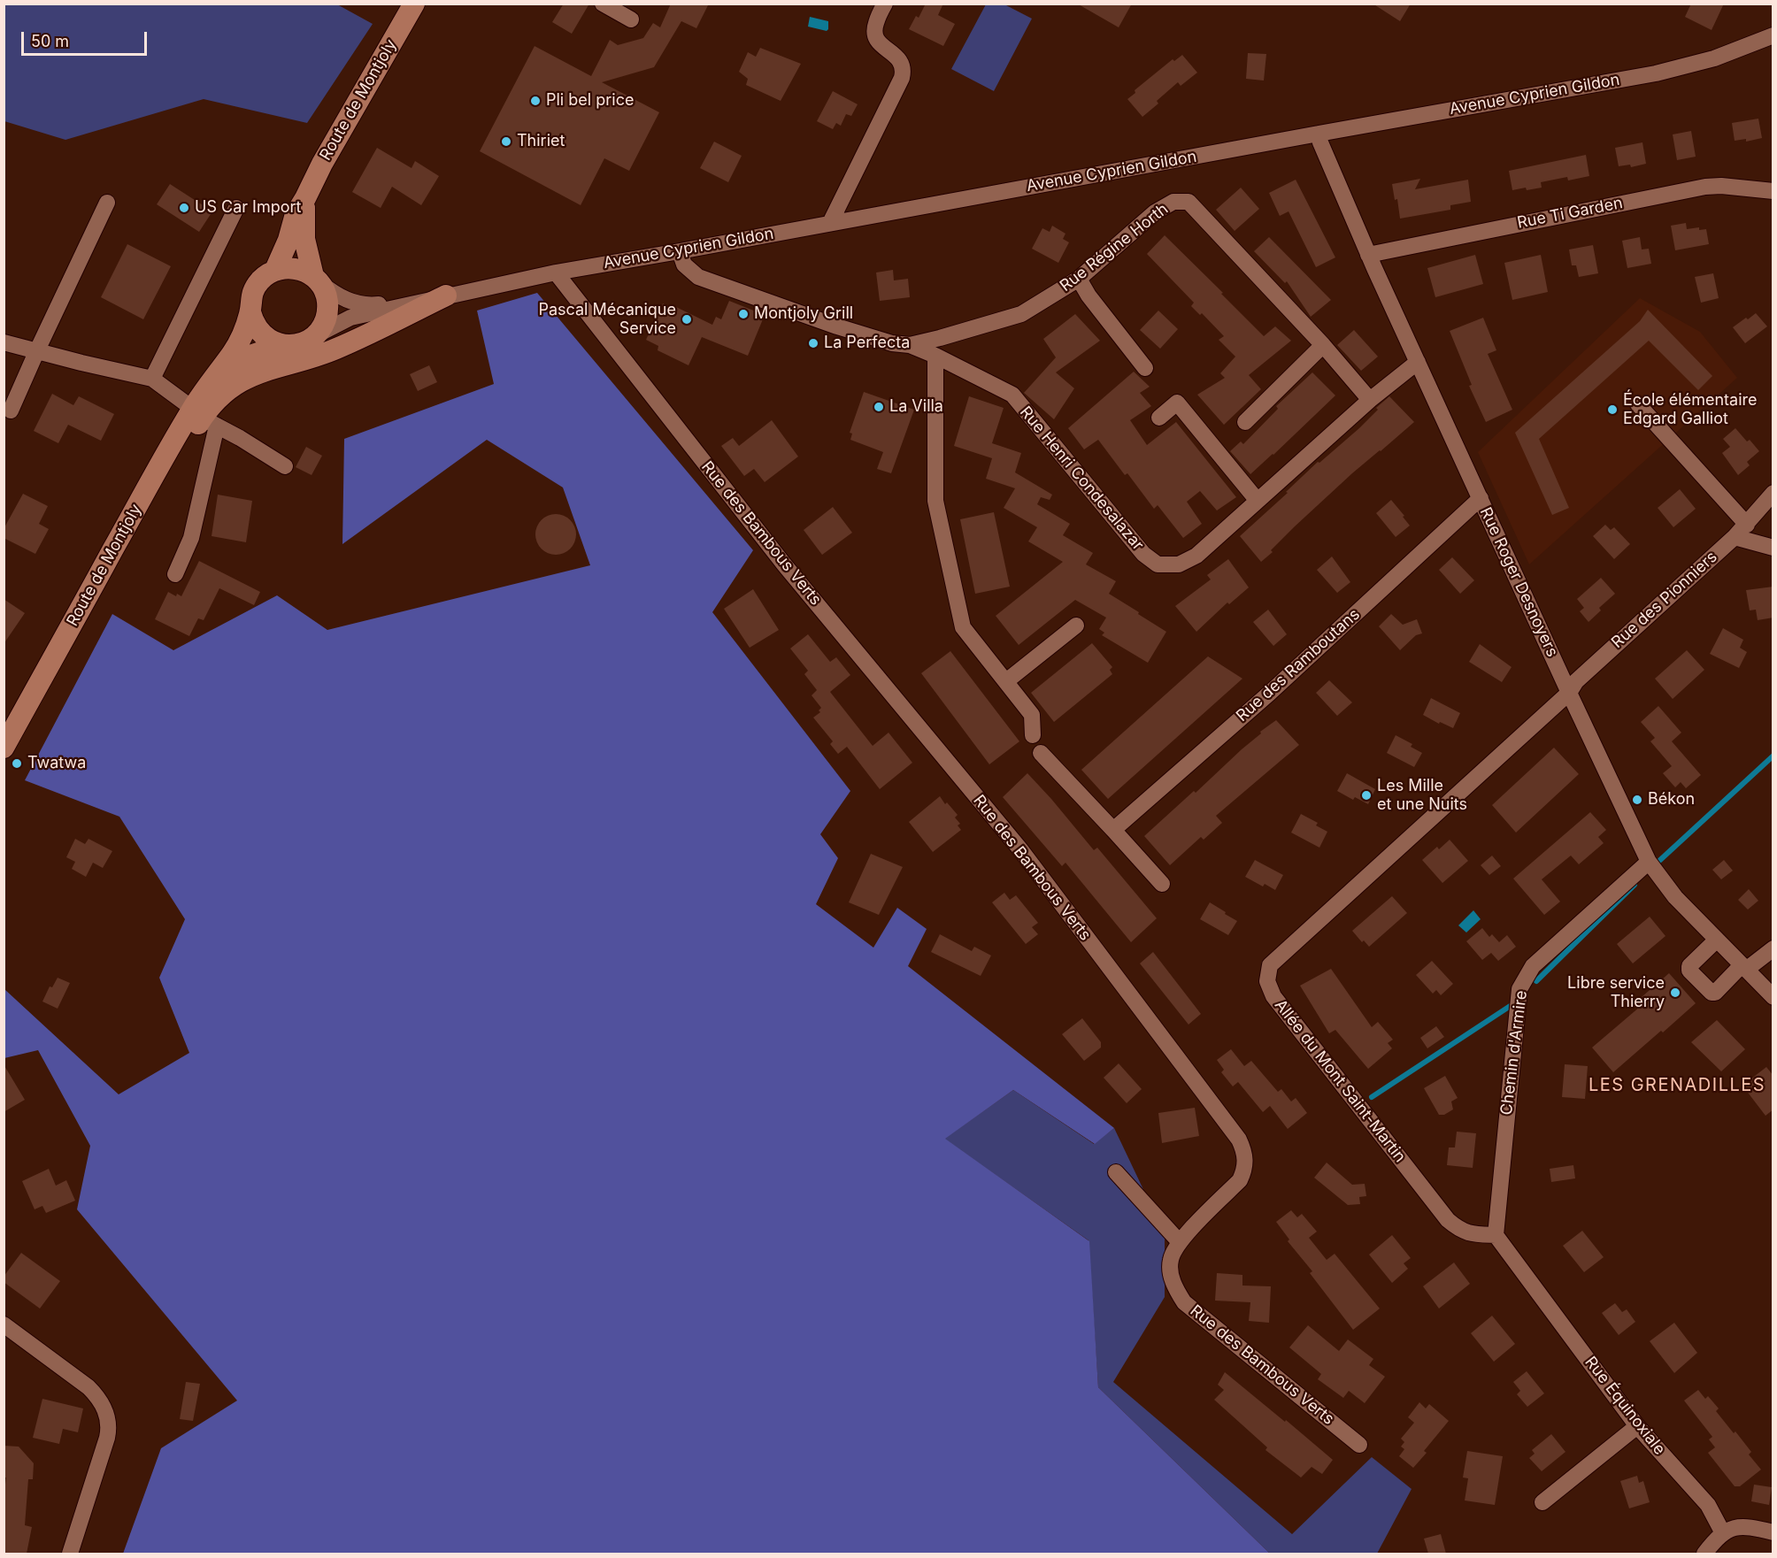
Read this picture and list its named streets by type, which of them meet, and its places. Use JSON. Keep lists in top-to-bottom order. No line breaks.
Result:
{"streets":{"main road":["Route de Montjoly"],"street":["Avenue Cyprien Gildon","Rue Ti Garden","Rue Régine Horth","Rue Henri Condesalazar","Rue des Bambous Verts","Rue Roger Desnoyers","Rue des Pionniers","Rue des Ramboutans","Chemin d'Armire","Allée du Mont Saint-Martin","Rue Équinoxiale"]},"crossings":[["Avenue Cyprien Gildon","Route de Montjoly"],["Avenue Cyprien Gildon","Rue Régine Horth"],["Avenue Cyprien Gildon","Rue des Bambous Verts"],["Avenue Cyprien Gildon","Rue Roger Desnoyers"],["Rue Ti Garden","Rue Roger Desnoyers"],["Rue Régine Horth","Rue Henri Condesalazar"],["Rue Henri Condesalazar","Rue Roger Desnoyers"],["Rue Roger Desnoyers","Rue des Pionniers"],["Rue Roger Desnoyers","Rue des Ramboutans"],["Rue Roger Desnoyers","Chemin d'Armire"],["Rue Roger Desnoyers","Allée du Mont Saint-Martin"],["Rue des Pionniers","Allée du Mont Saint-Martin"],["Chemin d'Armire","Allée du Mont Saint-Martin"],["Chemin d'Armire","Rue Équinoxiale"],["Allée du Mont Saint-Martin","Rue Équinoxiale"]],"districts":["LES GRENADILLES"],"places":["Pli bel price","Thiriet","US Car Import","Montjoly Grill","Pascal Mécanique Service","La Perfecta","La Villa","École élémentaire Edgard Galliot","Twatwa","Les Mille et une Nuits","Békon","Libre service Thierry"],"scale_bar":"50 m"}
